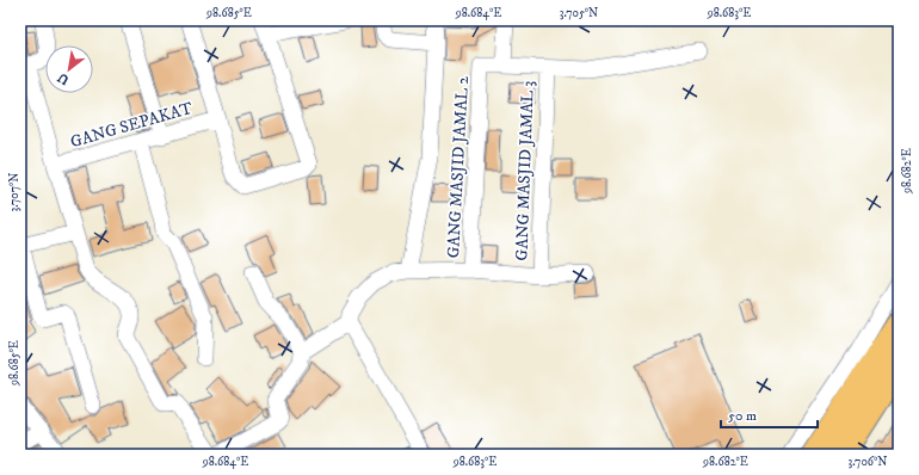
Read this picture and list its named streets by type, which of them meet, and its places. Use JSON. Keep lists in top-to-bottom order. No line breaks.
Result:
{"streets":{"street":["GANG SEPAKAT","GANG MASJID JAMAL 2","GANG MASJID JAMAL 3"]},"scale_bar":"50 m","north":"bottom left","coordinates":["98.685°E","98.684°E","3.705°N","98.683°E","98.682°E","3.707°N","3.706°N"]}
